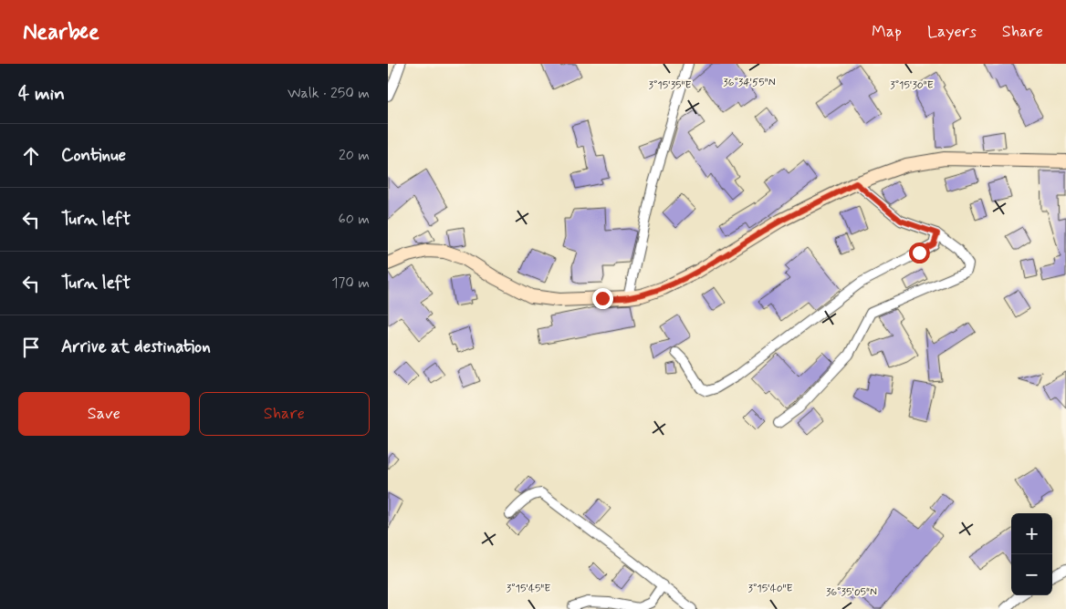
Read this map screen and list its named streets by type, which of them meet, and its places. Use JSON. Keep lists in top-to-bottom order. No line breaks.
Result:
{"page":{"header":"Nearbee","nav":["Map","Layers","Share"],"heading":["4 min","Walk · 250 m"],"list":[["Continue","20 m"],["Turn left","60 m"],["Turn left","170 m"],"Arrive at destination"],"buttons":["Save","Share"],"map_buttons":["+","−"]},"coordinates":["36°34'55\"N","3°15'35\"E","3°15'30\"E","3°15'45\"E","3°15'40\"E","36°35'05\"N"]}
